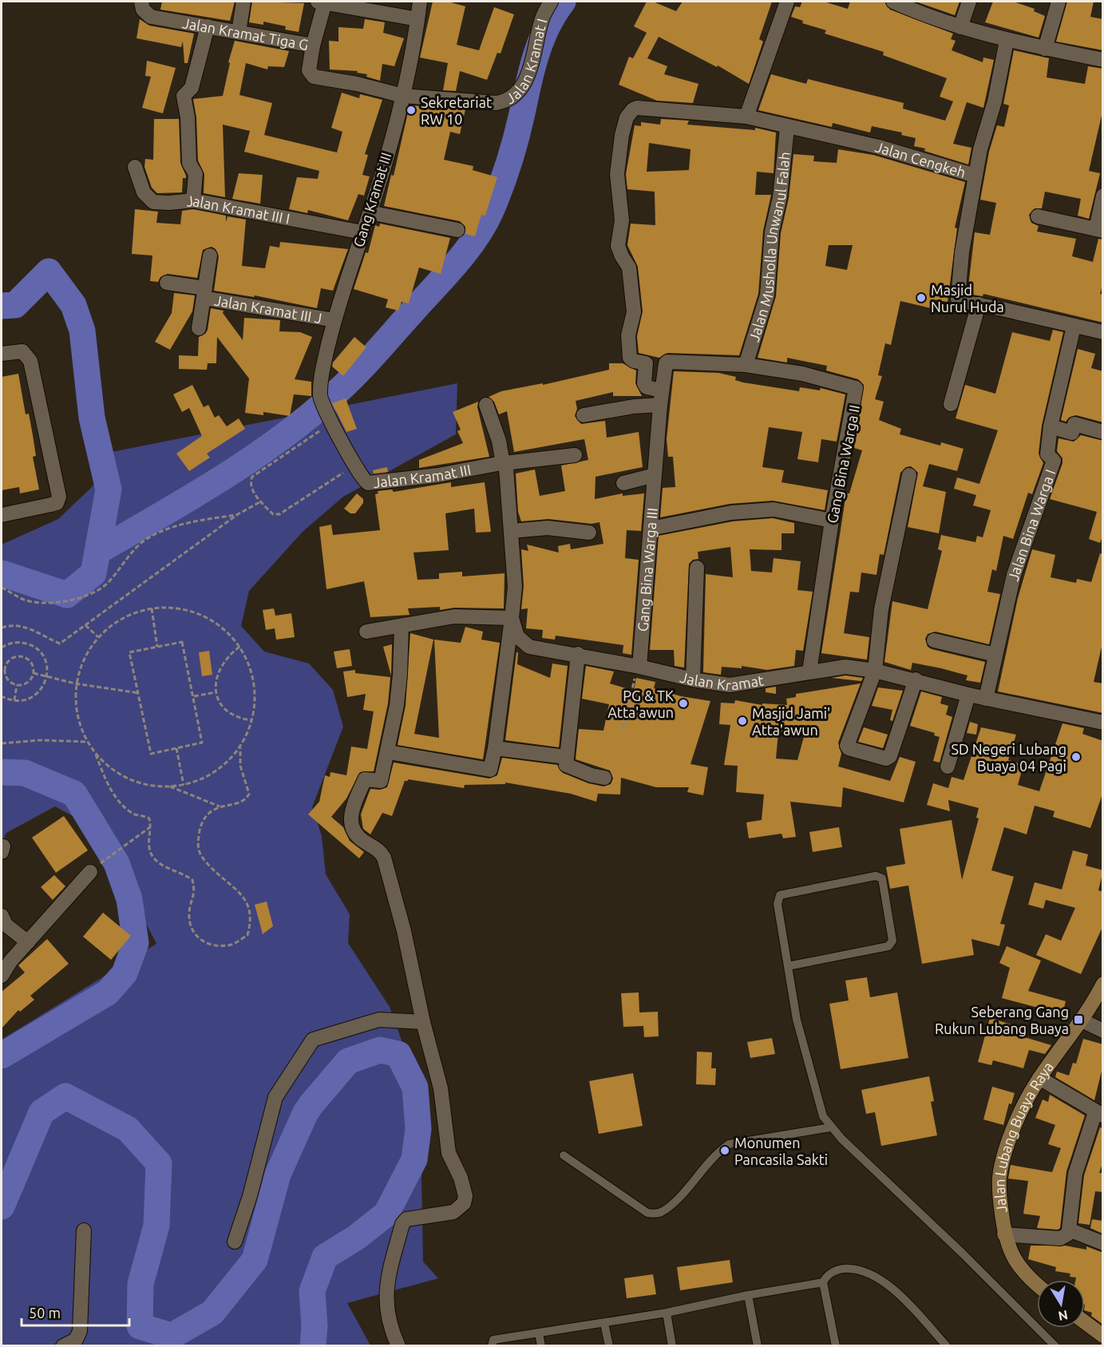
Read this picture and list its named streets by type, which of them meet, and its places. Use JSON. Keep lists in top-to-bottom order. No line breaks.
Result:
{"streets":{"main road":["Jalan Lubang Buaya Raya"],"street":["Jalan Kramat Tiga G","Jalan Kramat I","Jalan Cengkeh","Gang Kramat III","Jalan Kramat III I","Jalan Musholla Unwanul Falah","Jalan Kramat III J","Gang Bina Warga II","Jalan Kramat III","Jalan Bina Warga I","Gang Bina Warga III","Jalan Kramat"]},"crossings":[["Jalan Kramat Tiga G","Jalan Kramat I"],["Jalan Kramat Tiga G","Gang Kramat III"],["Jalan Kramat I","Gang Kramat III"],["Jalan Cengkeh","Jalan Musholla Unwanul Falah"],["Jalan Cengkeh","Jalan Bina Warga I"],["Jalan Cengkeh","Gang Bina Warga III"],["Gang Kramat III","Jalan Kramat III I"],["Gang Kramat III","Jalan Kramat III J"],["Gang Kramat III","Jalan Kramat III"],["Jalan Musholla Unwanul Falah","Gang Bina Warga II"],["Gang Bina Warga II","Gang Bina Warga III"],["Gang Bina Warga II","Jalan Kramat"],["Jalan Kramat III","Jalan Kramat"],["Jalan Bina Warga I","Jalan Kramat"],["Gang Bina Warga III","Jalan Kramat"]],"places":{"other":["Sekretariat RW 10","Masjid Nurul Huda","PG & TK Atta'awun","Masjid Jami' Atta'awun","SD Negeri Lubang Buaya 04 Pagi","Monumen Pancasila Sakti"],"transit":["Seberang Gang Rukun Lubang Buaya"]},"scale_bar":"50 m","north":"bottom"}
